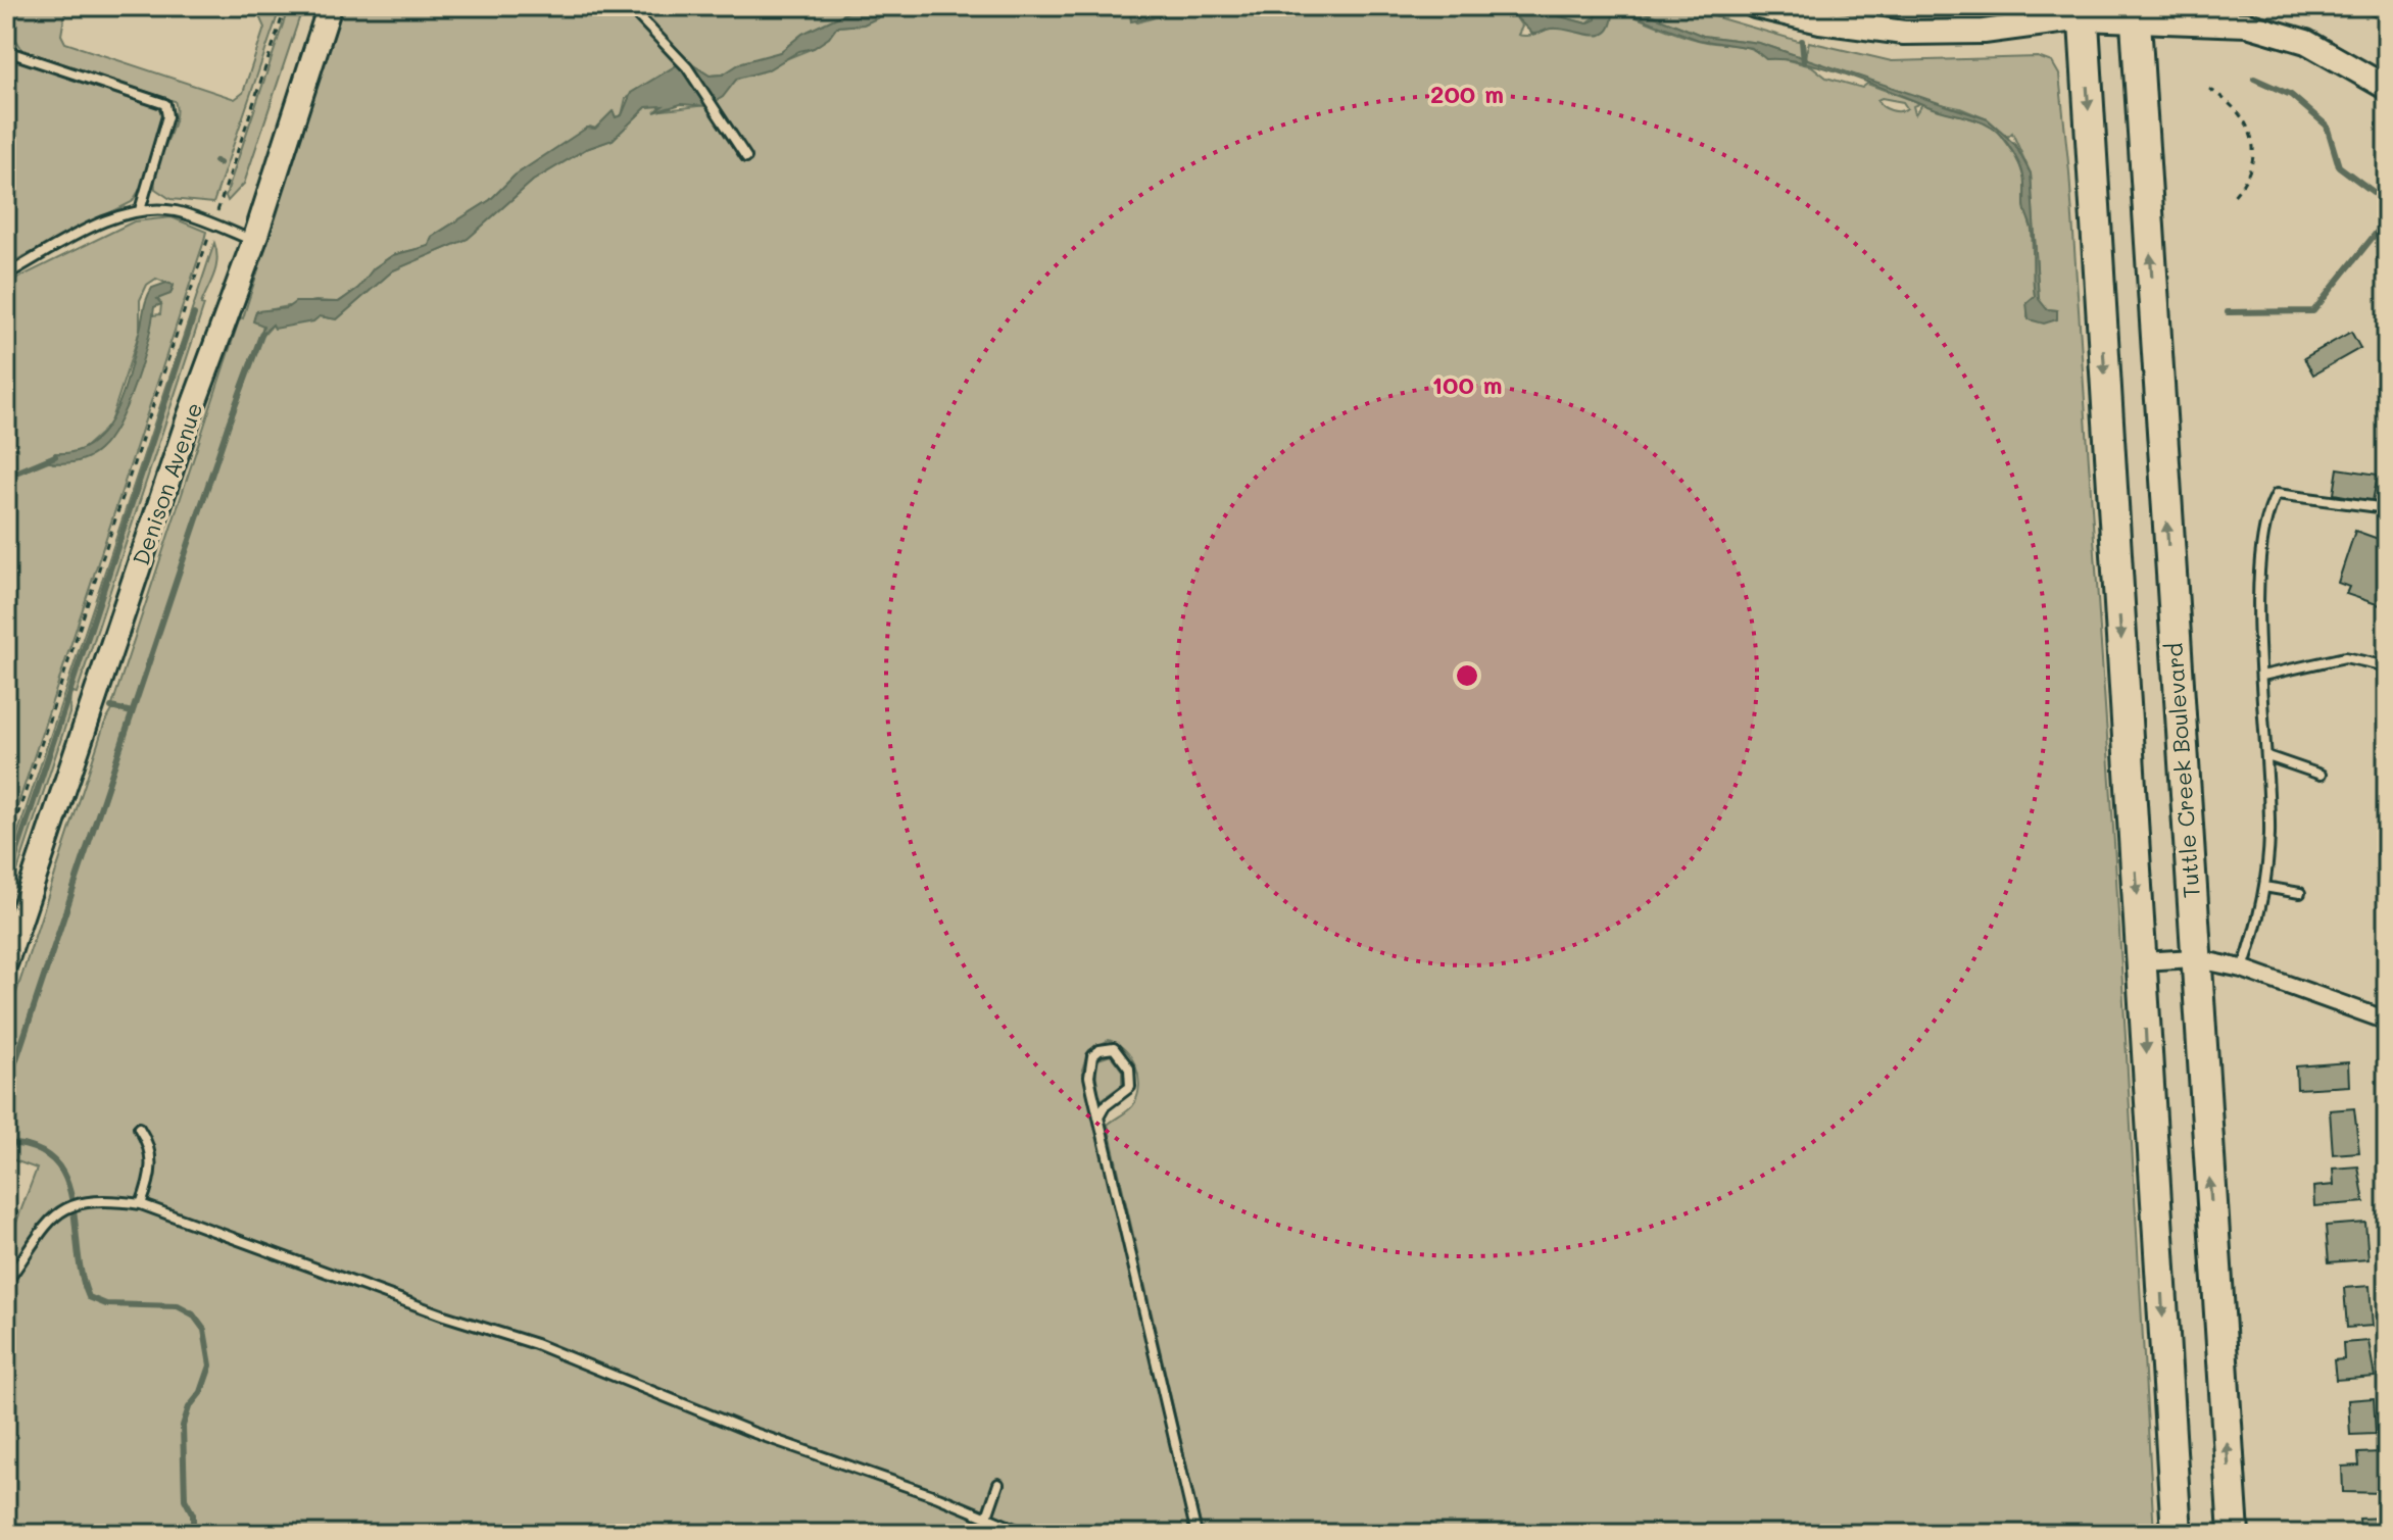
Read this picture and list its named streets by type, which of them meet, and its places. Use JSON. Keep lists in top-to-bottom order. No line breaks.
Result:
{"streets":{"highway":["Tuttle Creek Boulevard"],"street":["Denison Avenue"]},"rings":["200 m","100 m"]}
